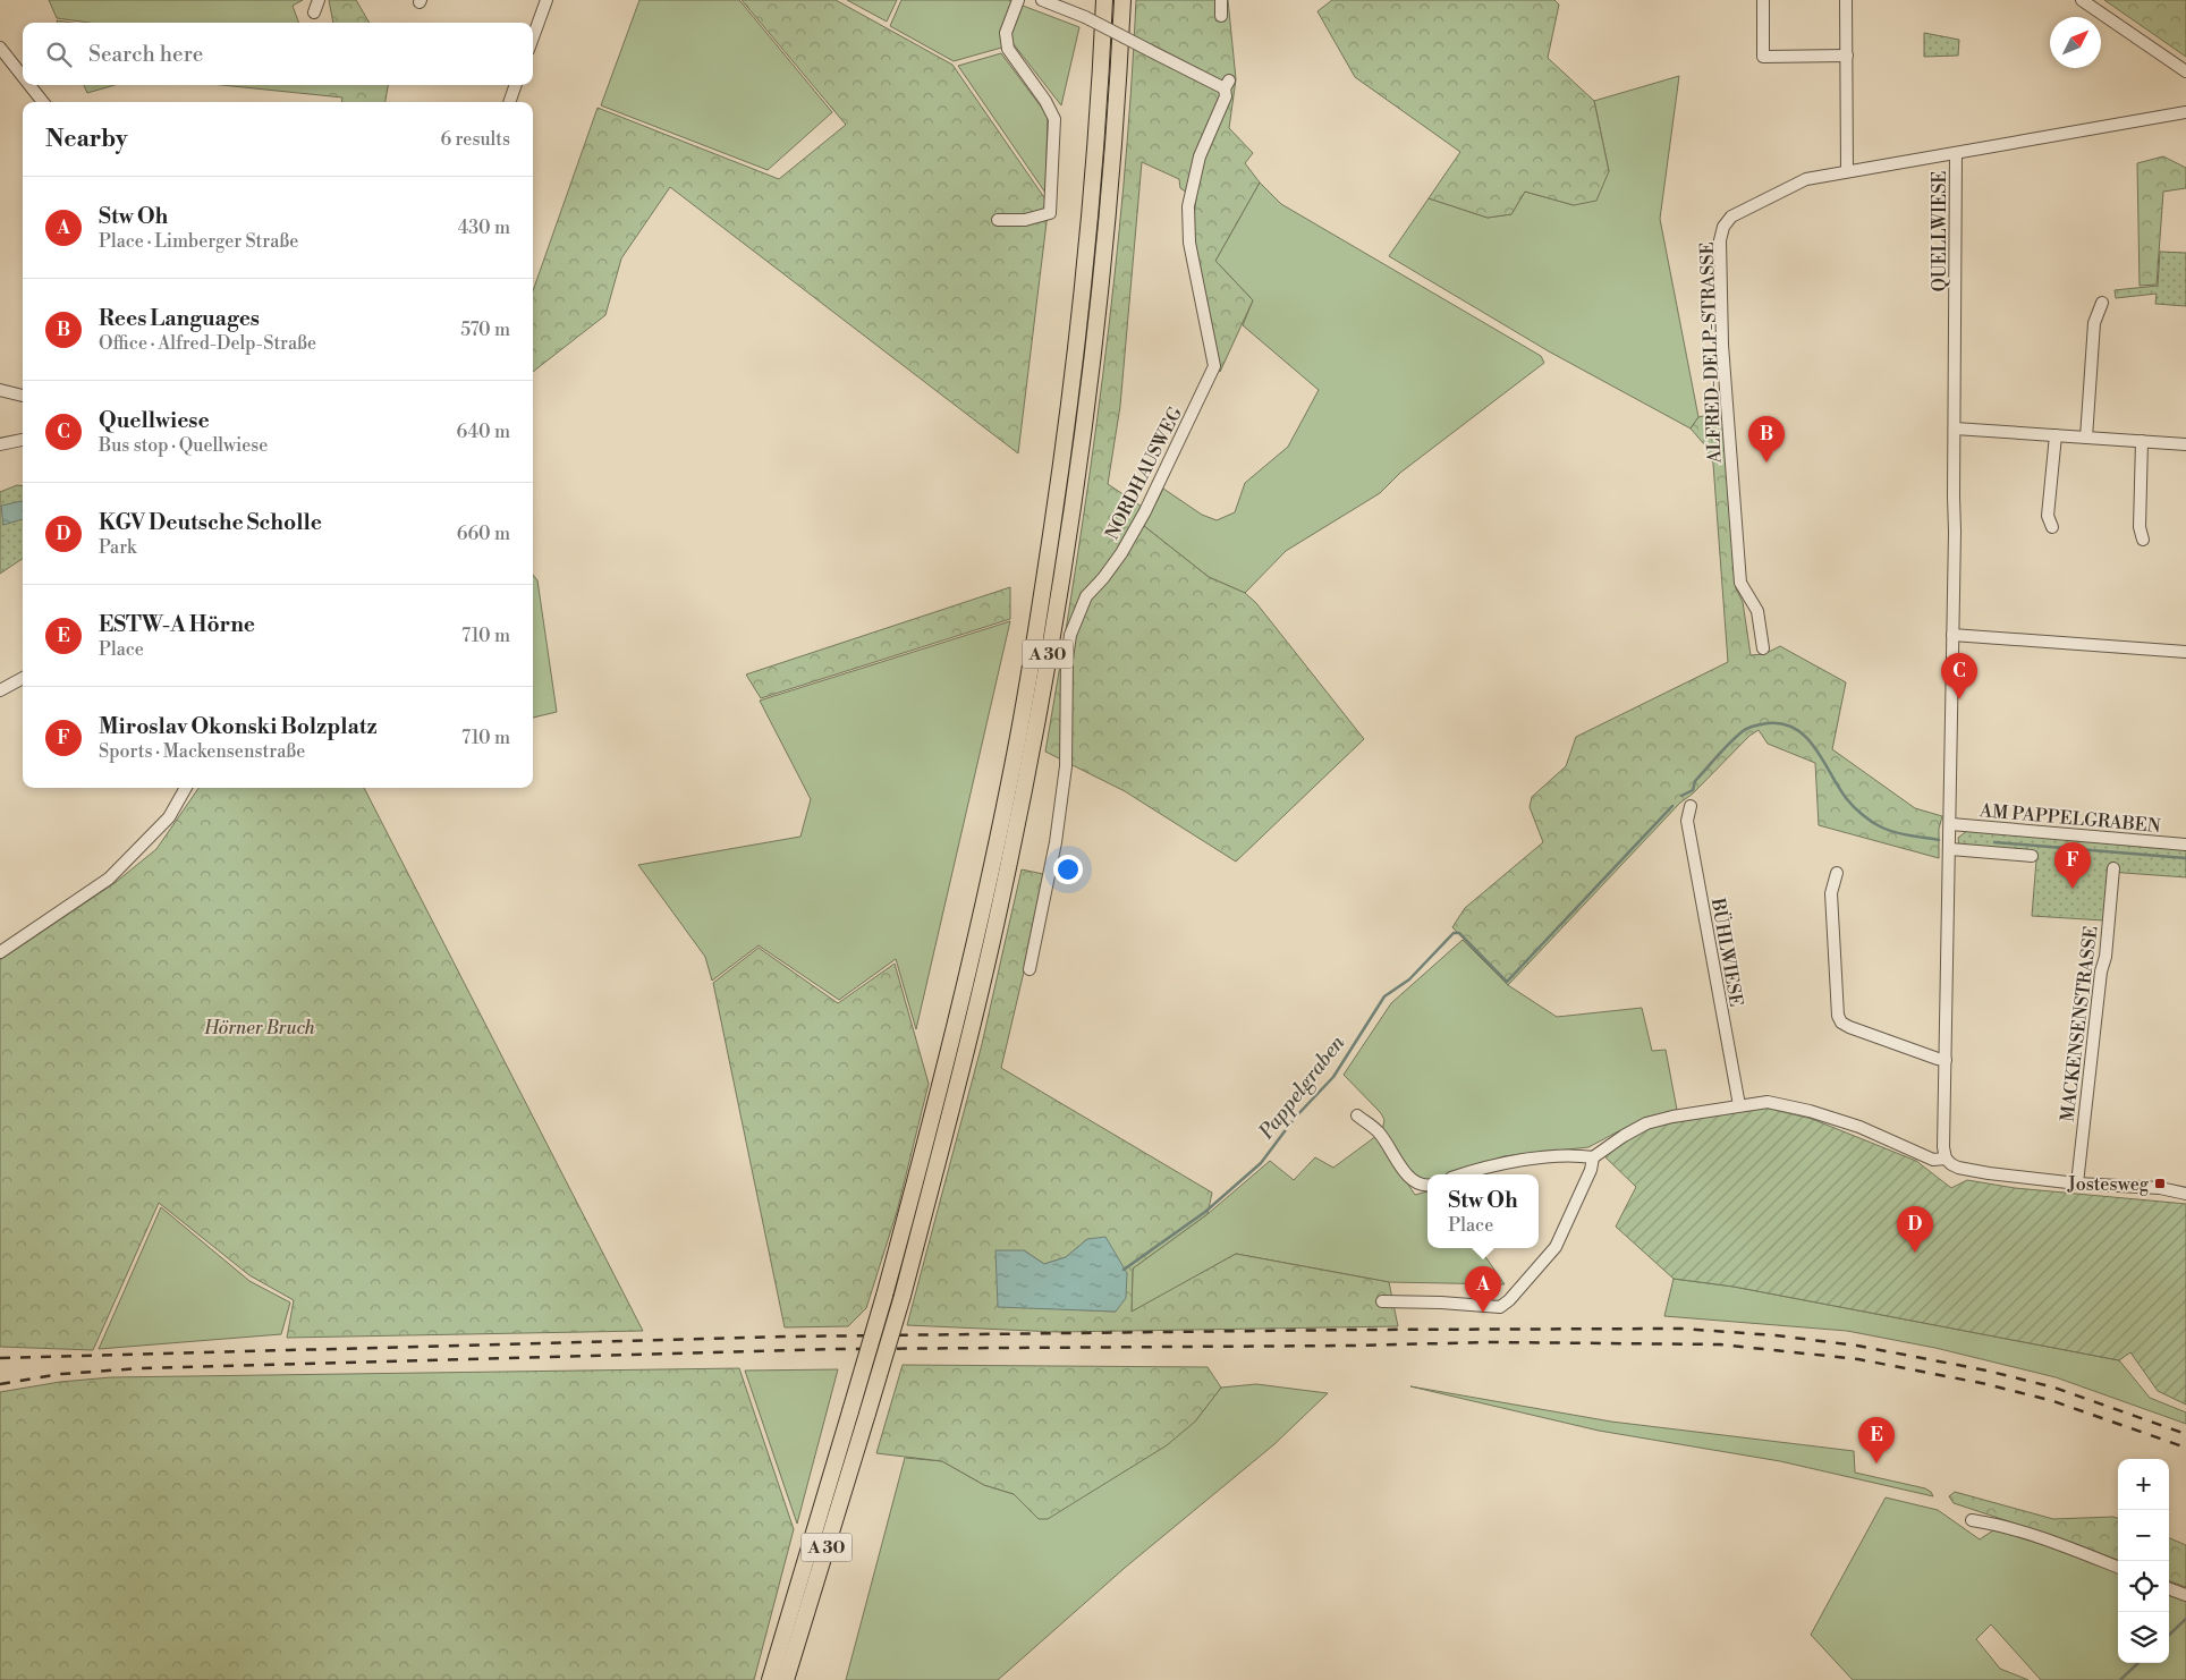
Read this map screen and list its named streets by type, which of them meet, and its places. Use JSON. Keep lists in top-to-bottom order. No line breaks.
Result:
{"streets":{"highway":["A 30"],"street":["QUELLWIESE","ALFRED-DELP-STRASSE","NORDHAUSWEG","AM PAPPELGRABEN","BÜHLWIESE","MACKENSENSTRASSE"]},"crossings":[["QUELLWIESE","ALFRED-DELP-STRASSE"],["QUELLWIESE","AM PAPPELGRABEN"]],"water":["Pappelgraben"],"parks":["Hörner Bruch"],"places":{"transit":["Jostesweg"]},"north":"top right","page":{"search":"Search here","heading":["Nearby","6 results"],"list":[{"mark":"A","name":"Stw Oh","note":"Place · Limberger Straße","value":"430 m"},{"mark":"B","name":"Rees Languages","note":"Office · Alfred-Delp-Straße","value":"570 m"},{"mark":"C","name":"Quellwiese","note":"Bus stop · Quellwiese","value":"640 m"},{"mark":"D","name":"KGV Deutsche Scholle","note":"Park","value":"660 m"},{"mark":"E","name":"ESTW-A Hörne","note":"Place","value":"710 m"},{"mark":"F","name":"Miroslav Okonski Bolzplatz","note":"Sports · Mackensenstraße","value":"710 m"}],"pins":["B","C","F","D","A","E"],"popup":["Stw Oh","Place"],"map_buttons":["+","−"]}}
